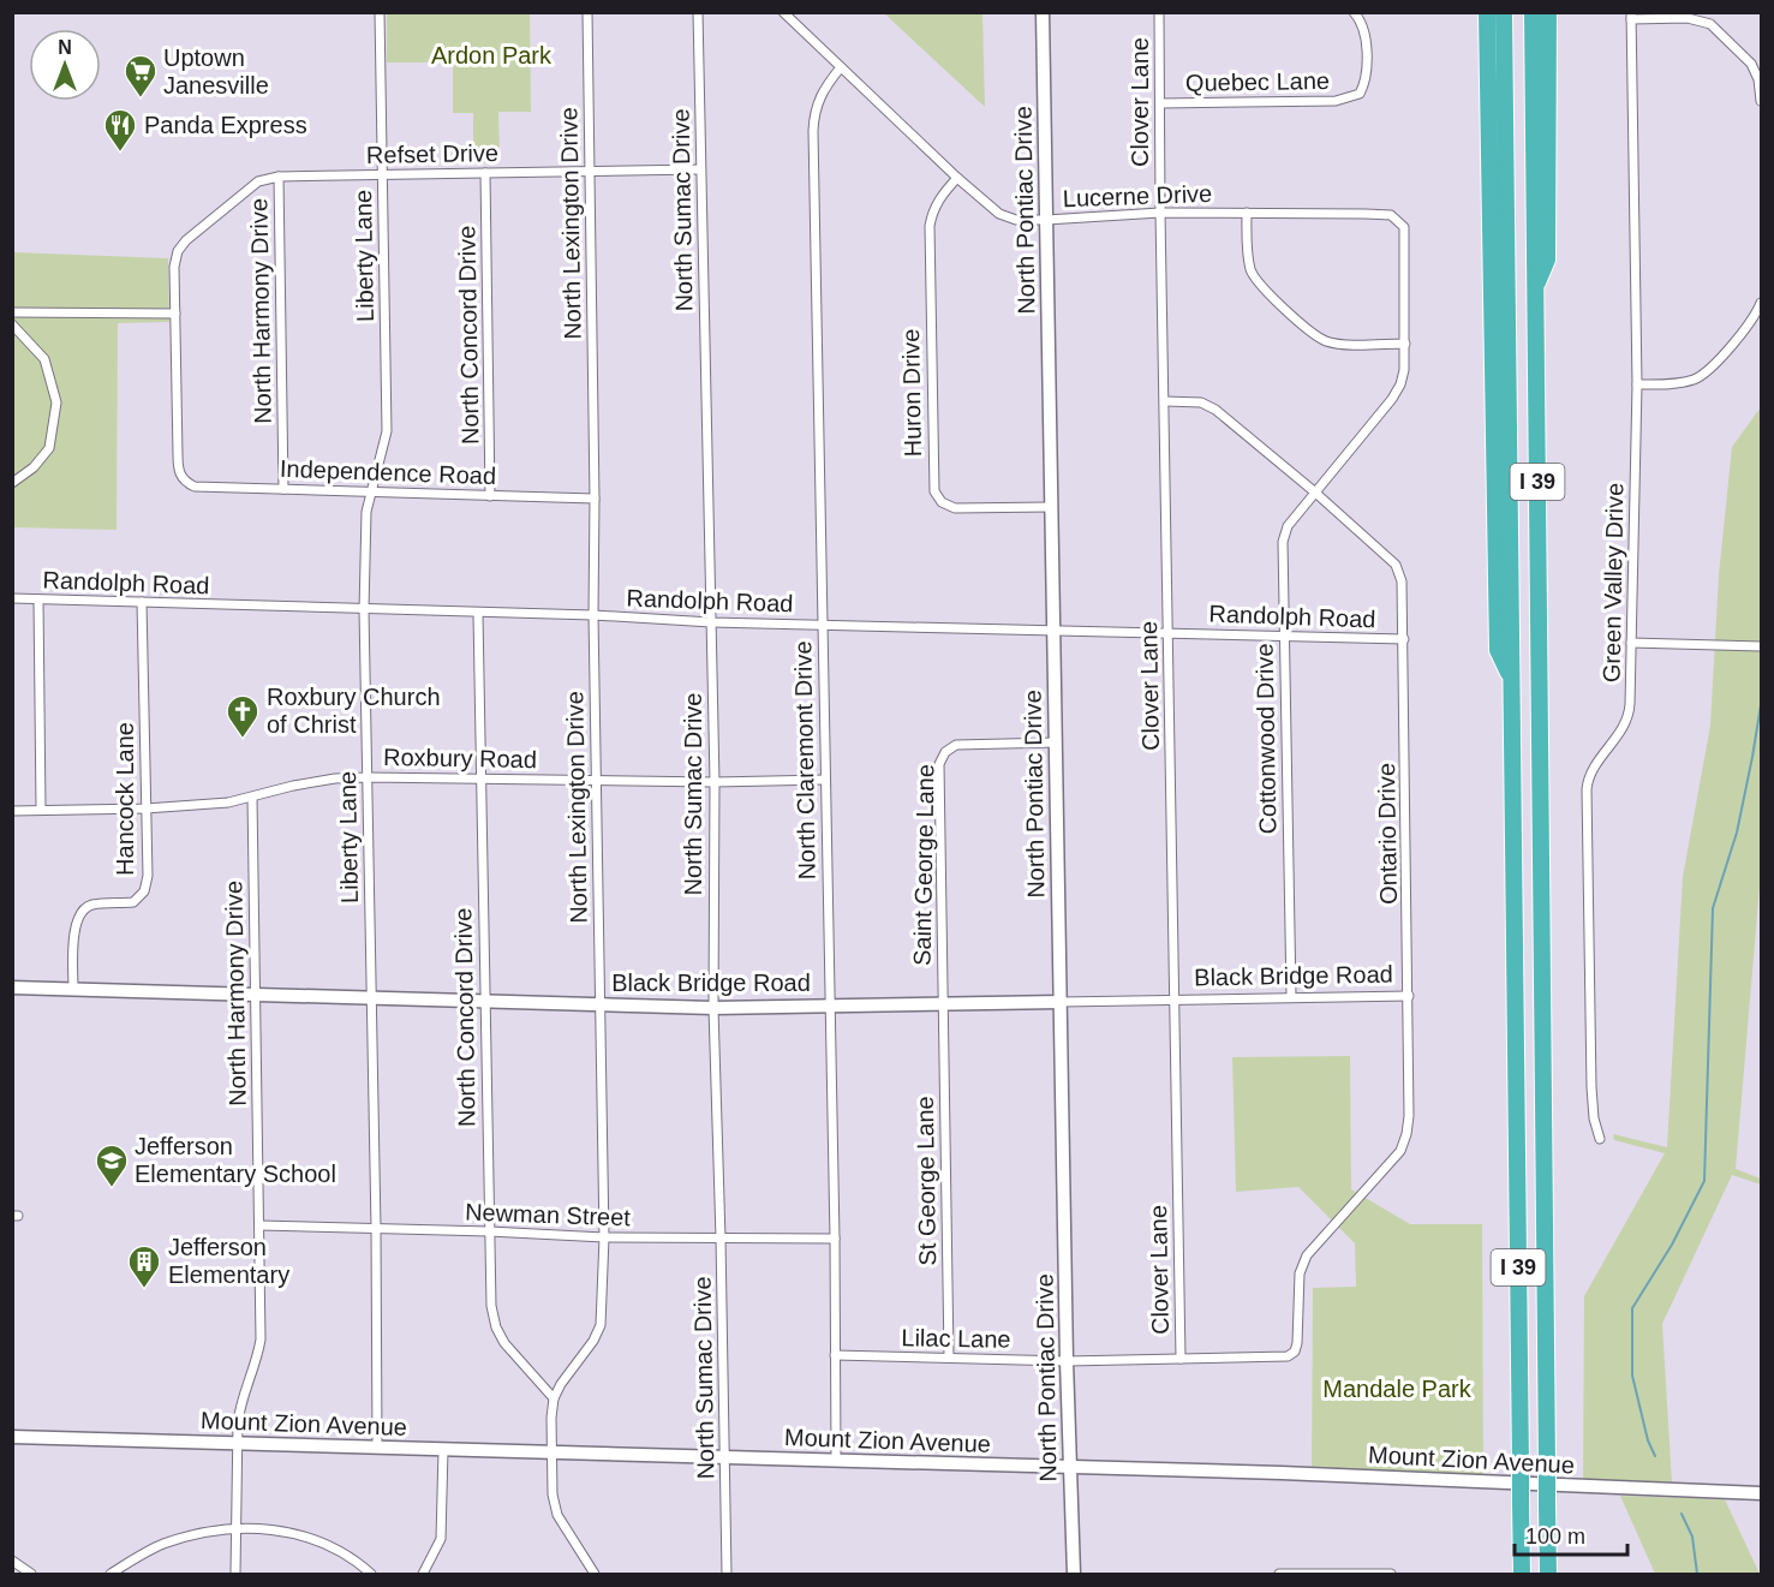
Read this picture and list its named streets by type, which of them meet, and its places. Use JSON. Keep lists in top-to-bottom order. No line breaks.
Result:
{"streets":{"highway":["I 39"],"street":["Quebec Lane","Clover Lane","Refset Drive","Lucerne Drive","North Sumac Drive","North Pontiac Drive","North Lexington Drive","Liberty Lane","North Harmony Drive","North Concord Drive","Huron Drive","Independence Road","Randolph Road","Green Valley Drive","Cottonwood Drive","Roxbury Road","North Claremont Drive","Hancock Lane","Ontario Drive","Saint George Lane","Black Bridge Road","St George Lane","Newman Street","Lilac Lane","Mount Zion Avenue"]},"crossings":[["Quebec Lane","Clover Lane"],["Clover Lane","Lucerne Drive"],["Clover Lane","Randolph Road"],["Clover Lane","Ontario Drive"],["Clover Lane","Black Bridge Road"],["Clover Lane","Lilac Lane"],["Refset Drive","North Sumac Drive"],["Refset Drive","North Lexington Drive"],["Refset Drive","Liberty Lane"],["Refset Drive","North Harmony Drive"],["Refset Drive","North Concord Drive"],["Refset Drive","Independence Road"],["Lucerne Drive","North Pontiac Drive"],["Lucerne Drive","Huron Drive"],["Lucerne Drive","Cottonwood Drive"],["Lucerne Drive","North Claremont Drive"],["North Sumac Drive","Randolph Road"],["North Sumac Drive","Roxbury Road"],["North Sumac Drive","Black Bridge Road"],["North Sumac Drive","Newman Street"],["North Sumac Drive","Mount Zion Avenue"],["North Pontiac Drive","Huron Drive"],["North Pontiac Drive","Randolph Road"],["North Pontiac Drive","Saint George Lane"],["North Pontiac Drive","Black Bridge Road"],["North Pontiac Drive","Lilac Lane"],["North Pontiac Drive","Mount Zion Avenue"],["North Lexington Drive","North Concord Drive"],["North Lexington Drive","Independence Road"],["North Lexington Drive","Randolph Road"],["North Lexington Drive","Roxbury Road"],["North Lexington Drive","Black Bridge Road"],["North Lexington Drive","Newman Street"],["North Lexington Drive","Mount Zion Avenue"],["Liberty Lane","Independence Road"],["Liberty Lane","Randolph Road"],["Liberty Lane","Roxbury Road"],["Liberty Lane","Black Bridge Road"],["Liberty Lane","Newman Street"],["Liberty Lane","Mount Zion Avenue"],["North Harmony Drive","Independence Road"],["North Harmony Drive","Roxbury Road"],["North Harmony Drive","Black Bridge Road"],["North Harmony Drive","Newman Street"],["North Harmony Drive","Mount Zion Avenue"],["North Concord Drive","Independence Road"],["North Concord Drive","Randolph Road"],["North Concord Drive","Roxbury Road"],["North Concord Drive","Black Bridge Road"],["North Concord Drive","Newman Street"],["Randolph Road","Cottonwood Drive"],["Randolph Road","North Claremont Drive"],["Randolph Road","Hancock Lane"],["Randolph Road","Ontario Drive"],["Cottonwood Drive","Ontario Drive"],["Cottonwood Drive","Black Bridge Road"],["Roxbury Road","North Claremont Drive"],["Roxbury Road","Hancock Lane"],["North Claremont Drive","Black Bridge Road"],["North Claremont Drive","Newman Street"],["North Claremont Drive","Lilac Lane"],["North Claremont Drive","Mount Zion Avenue"],["Hancock Lane","Black Bridge Road"],["Ontario Drive","Black Bridge Road"],["Ontario Drive","Lilac Lane"],["Saint George Lane","Black Bridge Road"],["Saint George Lane","St George Lane"],["Black Bridge Road","St George Lane"],["St George Lane","Lilac Lane"]],"parks":["Ardon Park","Mandale Park"],"places":{"supermarket":["Uptown Janesville"],"restaurant":["Panda Express"],"church":["Roxbury Church of Christ"],"school or university":["Jefferson Elementary School"],"building":["Jefferson Elementary"]},"scale_bar":"100 m","north":"top"}
